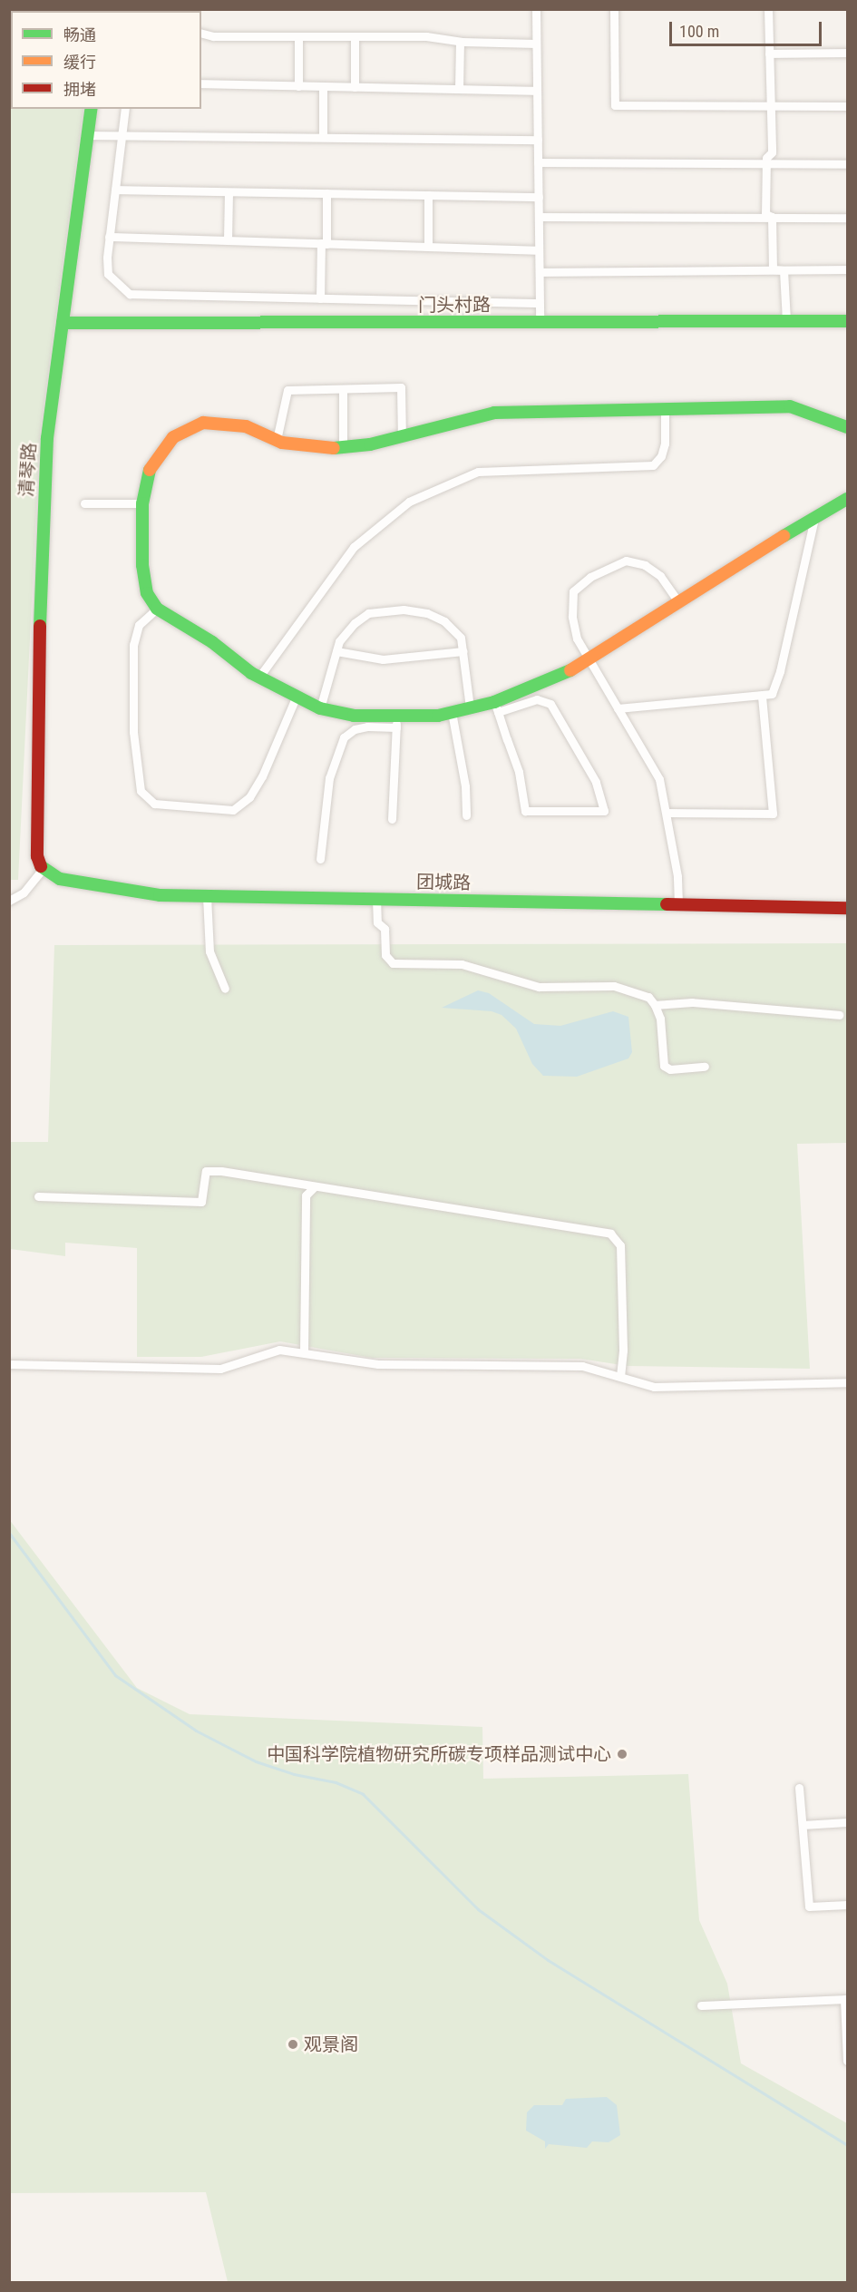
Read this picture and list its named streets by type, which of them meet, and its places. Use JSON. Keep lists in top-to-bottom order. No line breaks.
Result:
{"streets":{"street":["门头村路","清琴路","团城路"]},"crossings":[["门头村路","清琴路"],["清琴路","团城路"]],"places":["中国科学院植物研究所碳专项样品测试中心","观景阁"],"legend":["畅通","缓行","拥堵"],"scale_bar":"100 m"}
